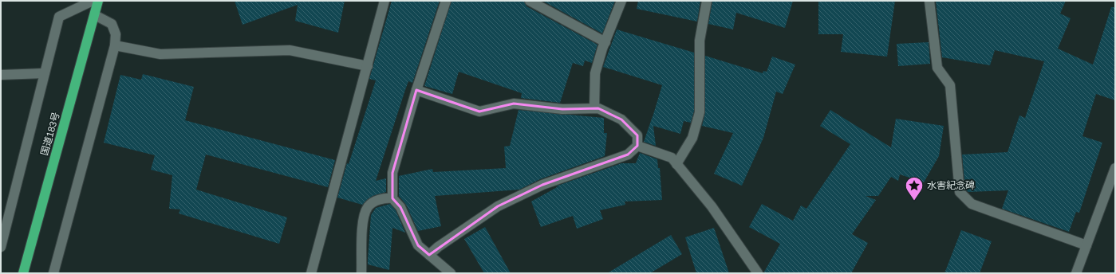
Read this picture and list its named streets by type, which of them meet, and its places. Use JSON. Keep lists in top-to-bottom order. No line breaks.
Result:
{"streets":{"highway":["国道183号"]},"places":{"place":["水害紀念碑"]}}
